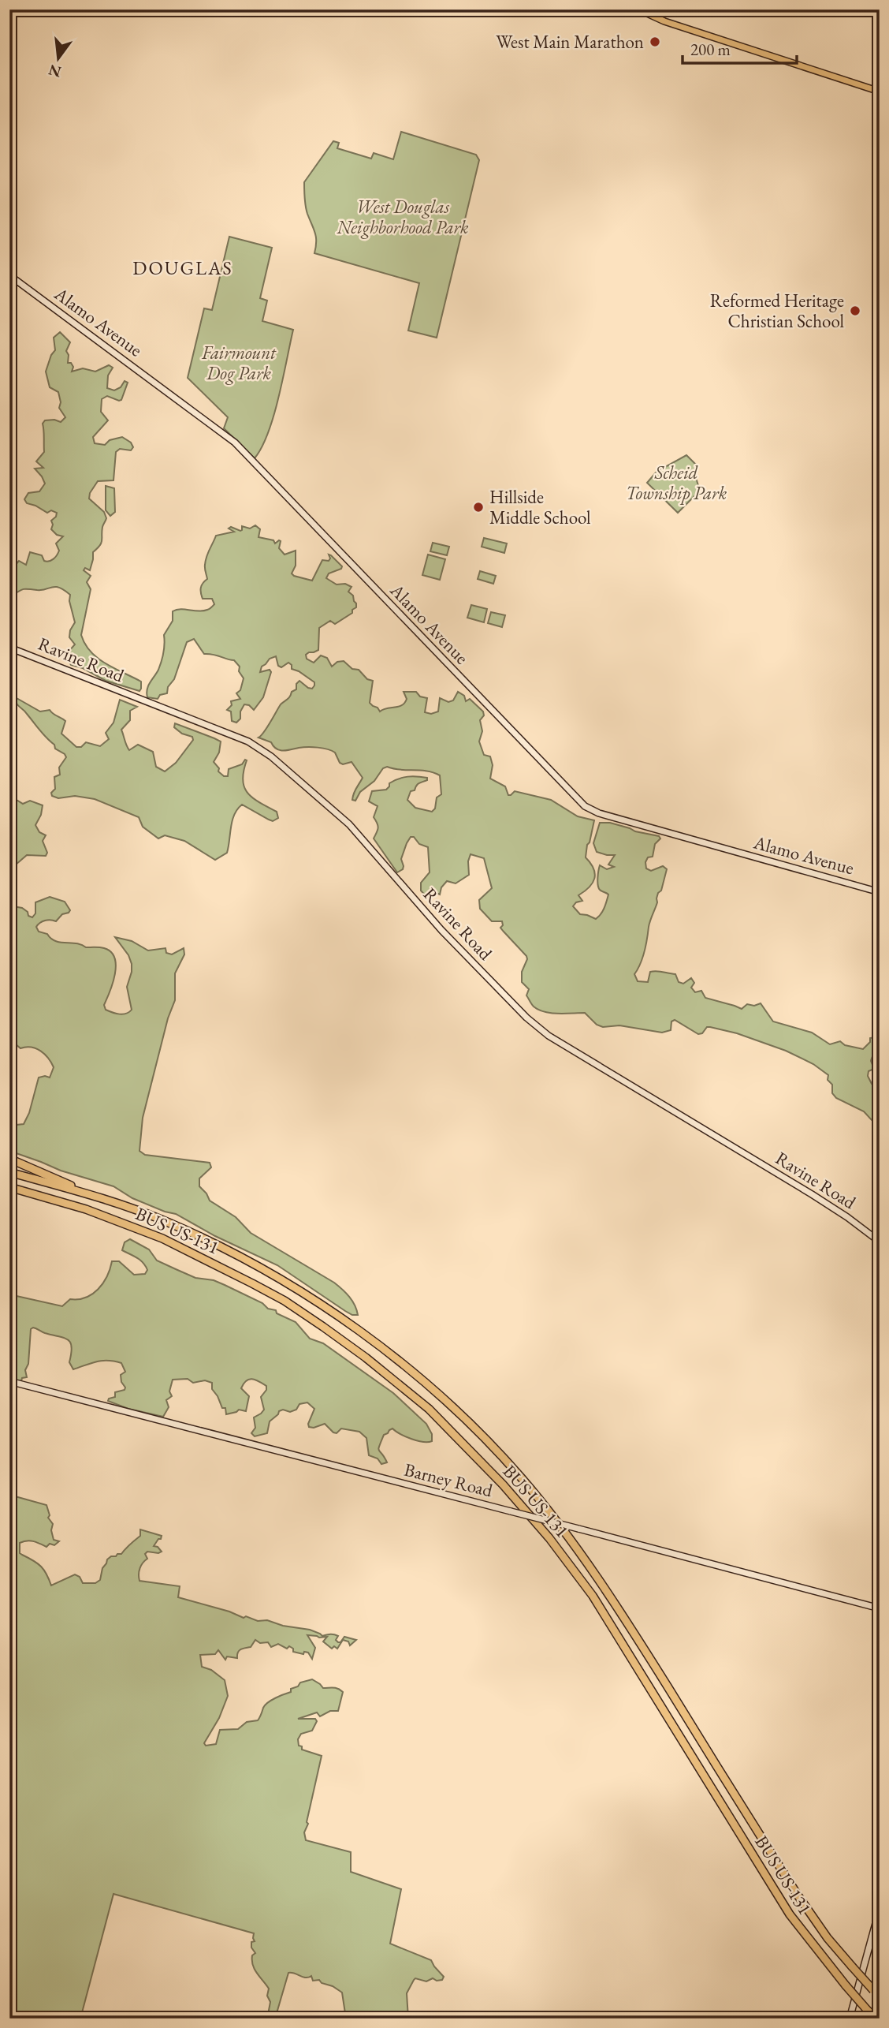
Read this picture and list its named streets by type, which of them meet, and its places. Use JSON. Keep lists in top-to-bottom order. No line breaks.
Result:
{"streets":{"highway":["BUS US-131"],"street":["Alamo Avenue","Ravine Road","Barney Road"]},"districts":["DOUGLAS"],"parks":["West Douglas Neighborhood Park","Fairmount Dog Park","Scheid Township Park"],"places":["West Main Marathon","Reformed Heritage Christian School","Hillside Middle School"],"scale_bar":"200 m","north":"bottom"}
